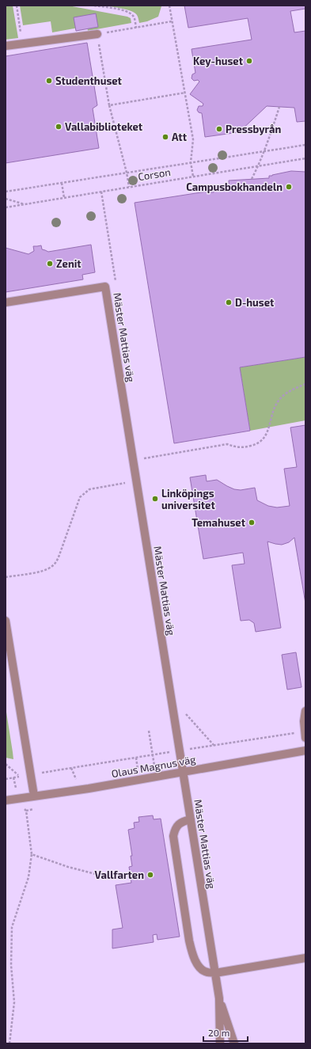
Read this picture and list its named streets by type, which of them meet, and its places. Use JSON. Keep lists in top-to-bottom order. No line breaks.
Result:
{"streets":{"street":["Mäster Mattias väg","Olaus Magnus väg"],"path":["Corson"]},"crossings":[["Mäster Mattias väg","Olaus Magnus väg"]],"places":["Key-huset","Studenthuset","Vallabiblioteket","Pressbyrån","Att","Campusbokhandeln","Zenit","D-huset","Linköpings universitet","Temahuset","Vallfarten"],"scale_bar":"20 m"}
